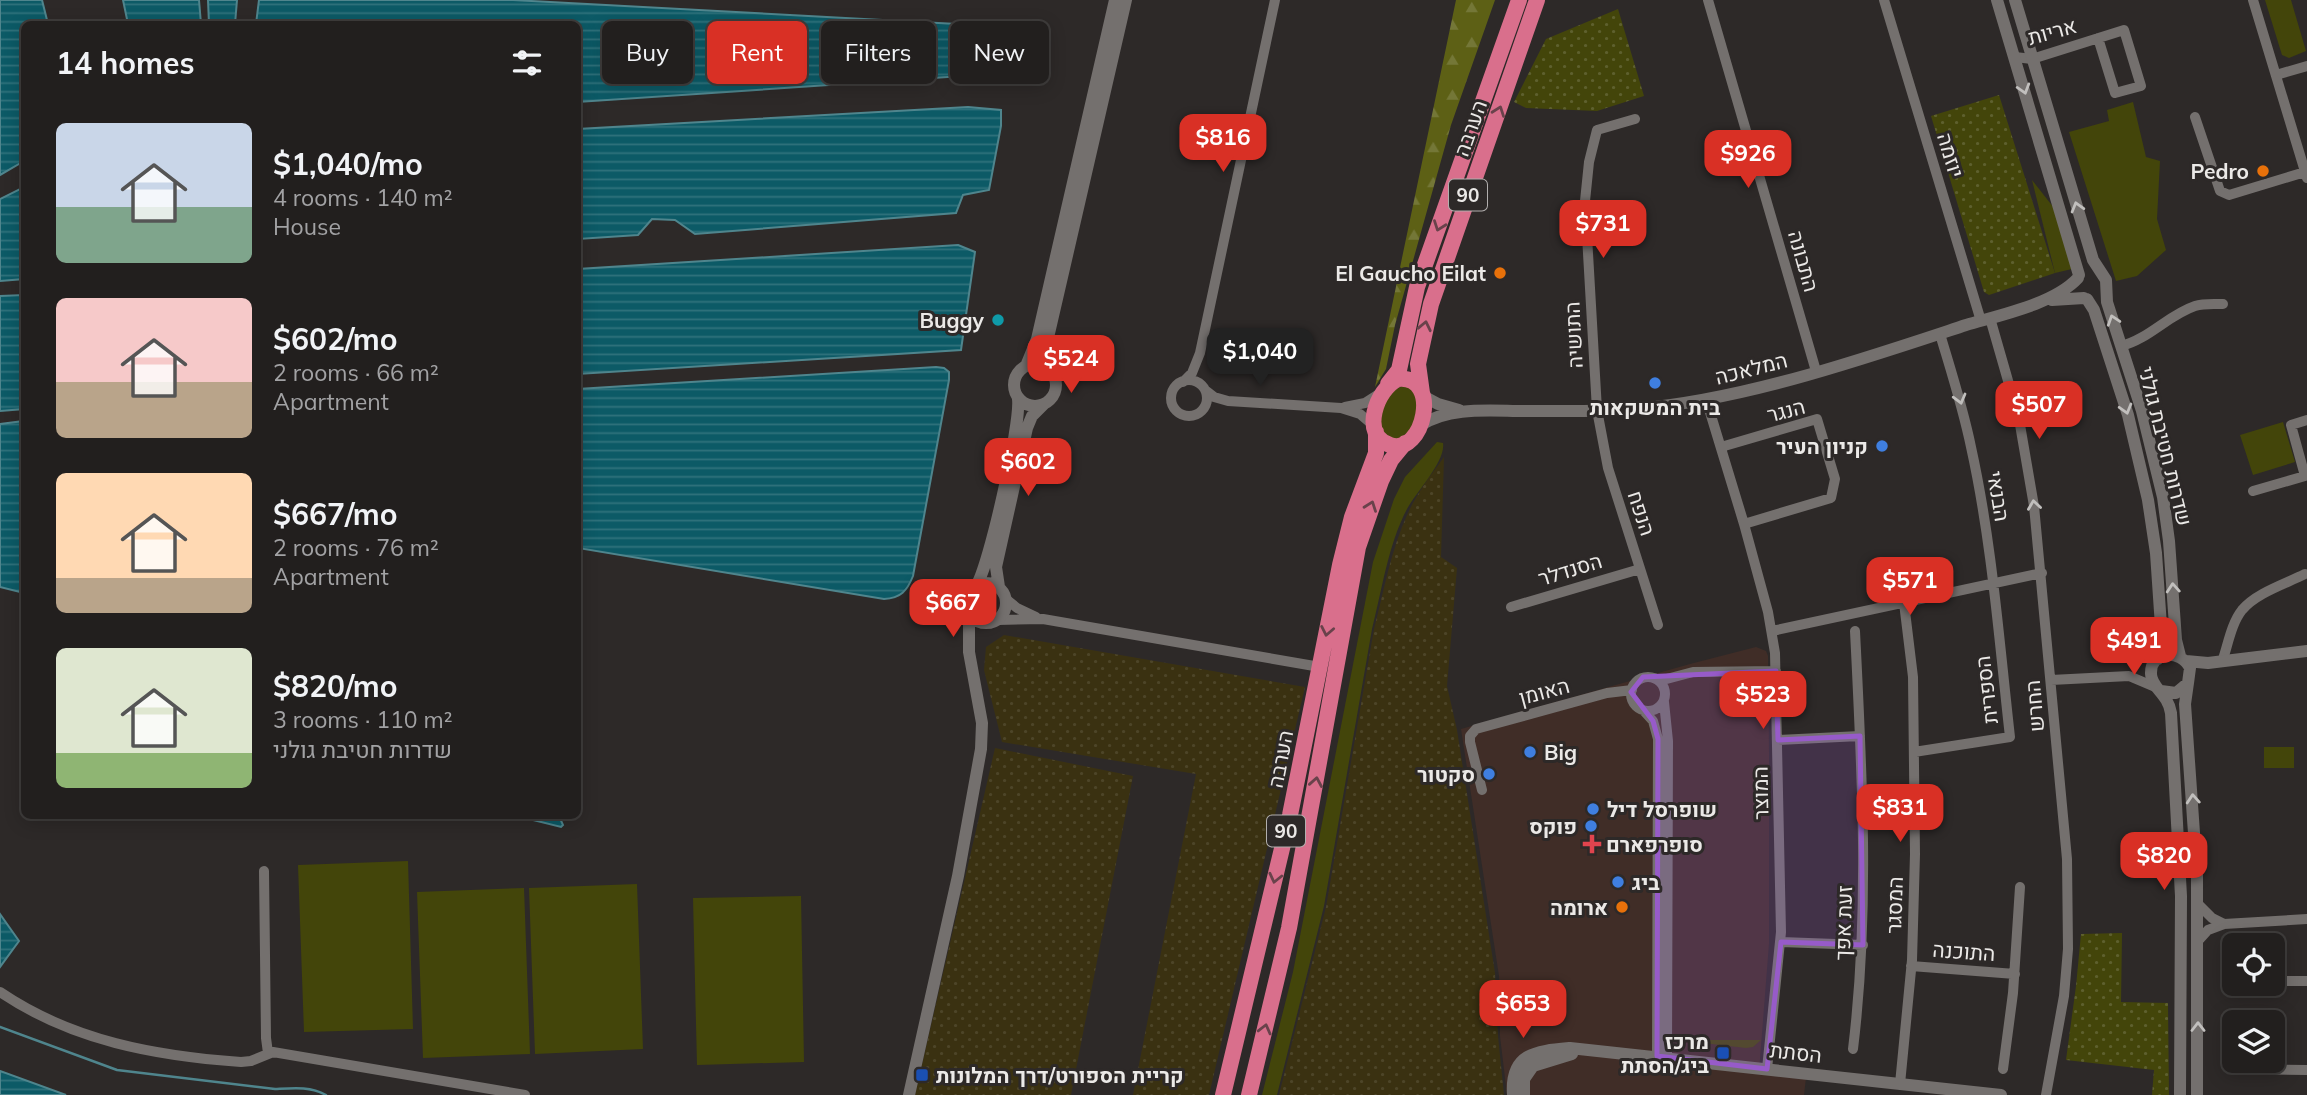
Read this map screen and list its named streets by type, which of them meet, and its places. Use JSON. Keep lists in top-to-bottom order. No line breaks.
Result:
{"streets":{"highway":["הערבה","90"],"street":["אריות","יוזמה","התבונה","התושיה","המלאכה","הנגר","שדרות חטיבת גולני","הבנאי","הנפח","הסנדלר","הספרית","האומן","החרש","המוצר","המסגר","זעת אפך","התוכנה","הסתת"]},"crossings":[["הערבה","90"],["הערבה","המלאכה"],["יוזמה","המלאכה"],["יוזמה","החרש"],["90","המלאכה"],["התבונה","המלאכה"],["התושיה","המלאכה"],["התושיה","הנפח"],["המלאכה","שדרות חטיבת גולני"],["המלאכה","הבנאי"],["המלאכה","הנפח"],["המלאכה","החרש"],["המלאכה","המוצר"],["הנגר","המוצר"],["הבנאי","הספרית"],["הנפח","הסנדלר"],["הספרית","המסגר"],["המוצר","הסתת"],["המסגר","התוכנה"],["המסגר","הסתת"]],"one_way":["הבנאי"],"places":{"other":["Pedro","El Gaucho Eilat","Buggy","בית המשקאות","קניון העיר","Big","סקטור","שופרסל דיל","פוקס","ביג","ארומה"],"health":["סופרפארם"],"transit":["מרכז ביג/הסתת","קריית הספורט/דרך המלונות"]},"page":{"chip":["Buy","Rent","Filters","New"],"heading":"14 homes","list":[{"name":"$1,040/mo","note":"4 rooms · 140 m² · House"},{"name":"$602/mo","note":"2 rooms · 66 m² · Apartment"},{"name":"$667/mo","note":"2 rooms · 76 m² · Apartment"},{"name":"$820/mo","note":"3 rooms · 110 m² · שדרות חטיבת גולני"}],"price":["$816","$926","$731","$1,040","$524","$507","$602","$571","$667","$491","$523","$831","$820","$653"]}}
